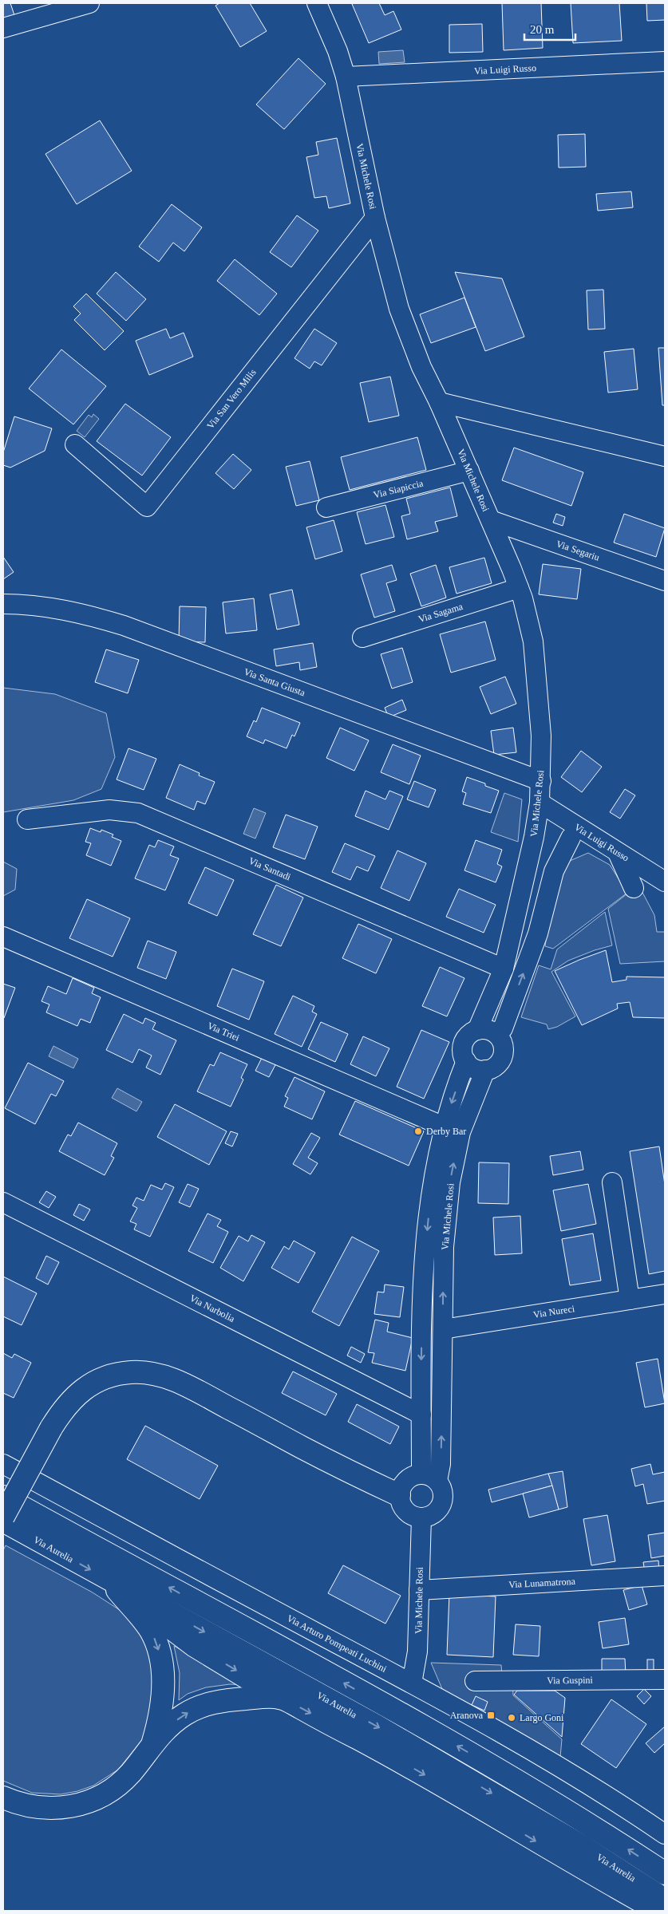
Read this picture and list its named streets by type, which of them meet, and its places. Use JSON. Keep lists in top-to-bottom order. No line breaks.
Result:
{"streets":{"highway":["Via Aurelia"],"street":["Via Luigi Russo","Via Michele Rosi","Via San Vero Milis","Via Siapiccia","Via Segariu","Via Sagama","Via Santa Giusta","Via Santadi","Via Triei","Via Narbolia","Via Nureci","Via Lunamatrona","Via Arturo Pompeati Luchini","Via Guspini"]},"crossings":[["Via Luigi Russo","Via Michele Rosi"],["Via Michele Rosi","Via San Vero Milis"],["Via Michele Rosi","Via Siapiccia"],["Via Michele Rosi","Via Segariu"],["Via Michele Rosi","Via Sagama"],["Via Michele Rosi","Via Santa Giusta"],["Via Michele Rosi","Via Santadi"],["Via Michele Rosi","Via Triei"],["Via Michele Rosi","Via Narbolia"],["Via Michele Rosi","Via Nureci"],["Via Michele Rosi","Via Lunamatrona"],["Via Michele Rosi","Via Arturo Pompeati Luchini"]],"places":{"other":["Derby Bar","Largo Goni"],"transit":["Aranova"]},"scale_bar":"20 m"}
